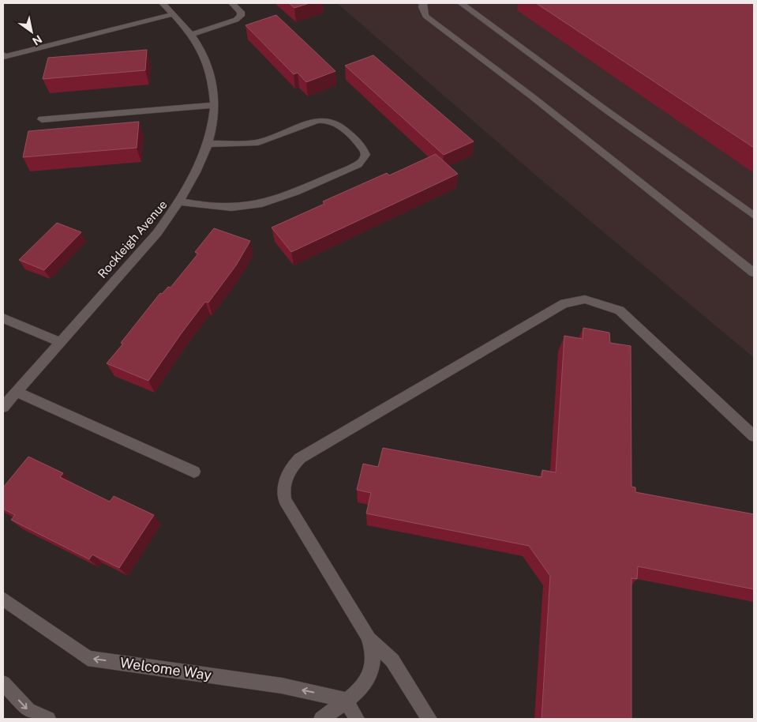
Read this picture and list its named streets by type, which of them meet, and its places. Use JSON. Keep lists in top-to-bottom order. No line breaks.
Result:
{"streets":{"street":["Rockleigh Avenue","Welcome Way"]},"one_way":["Welcome Way"],"north":"bottom right"}
